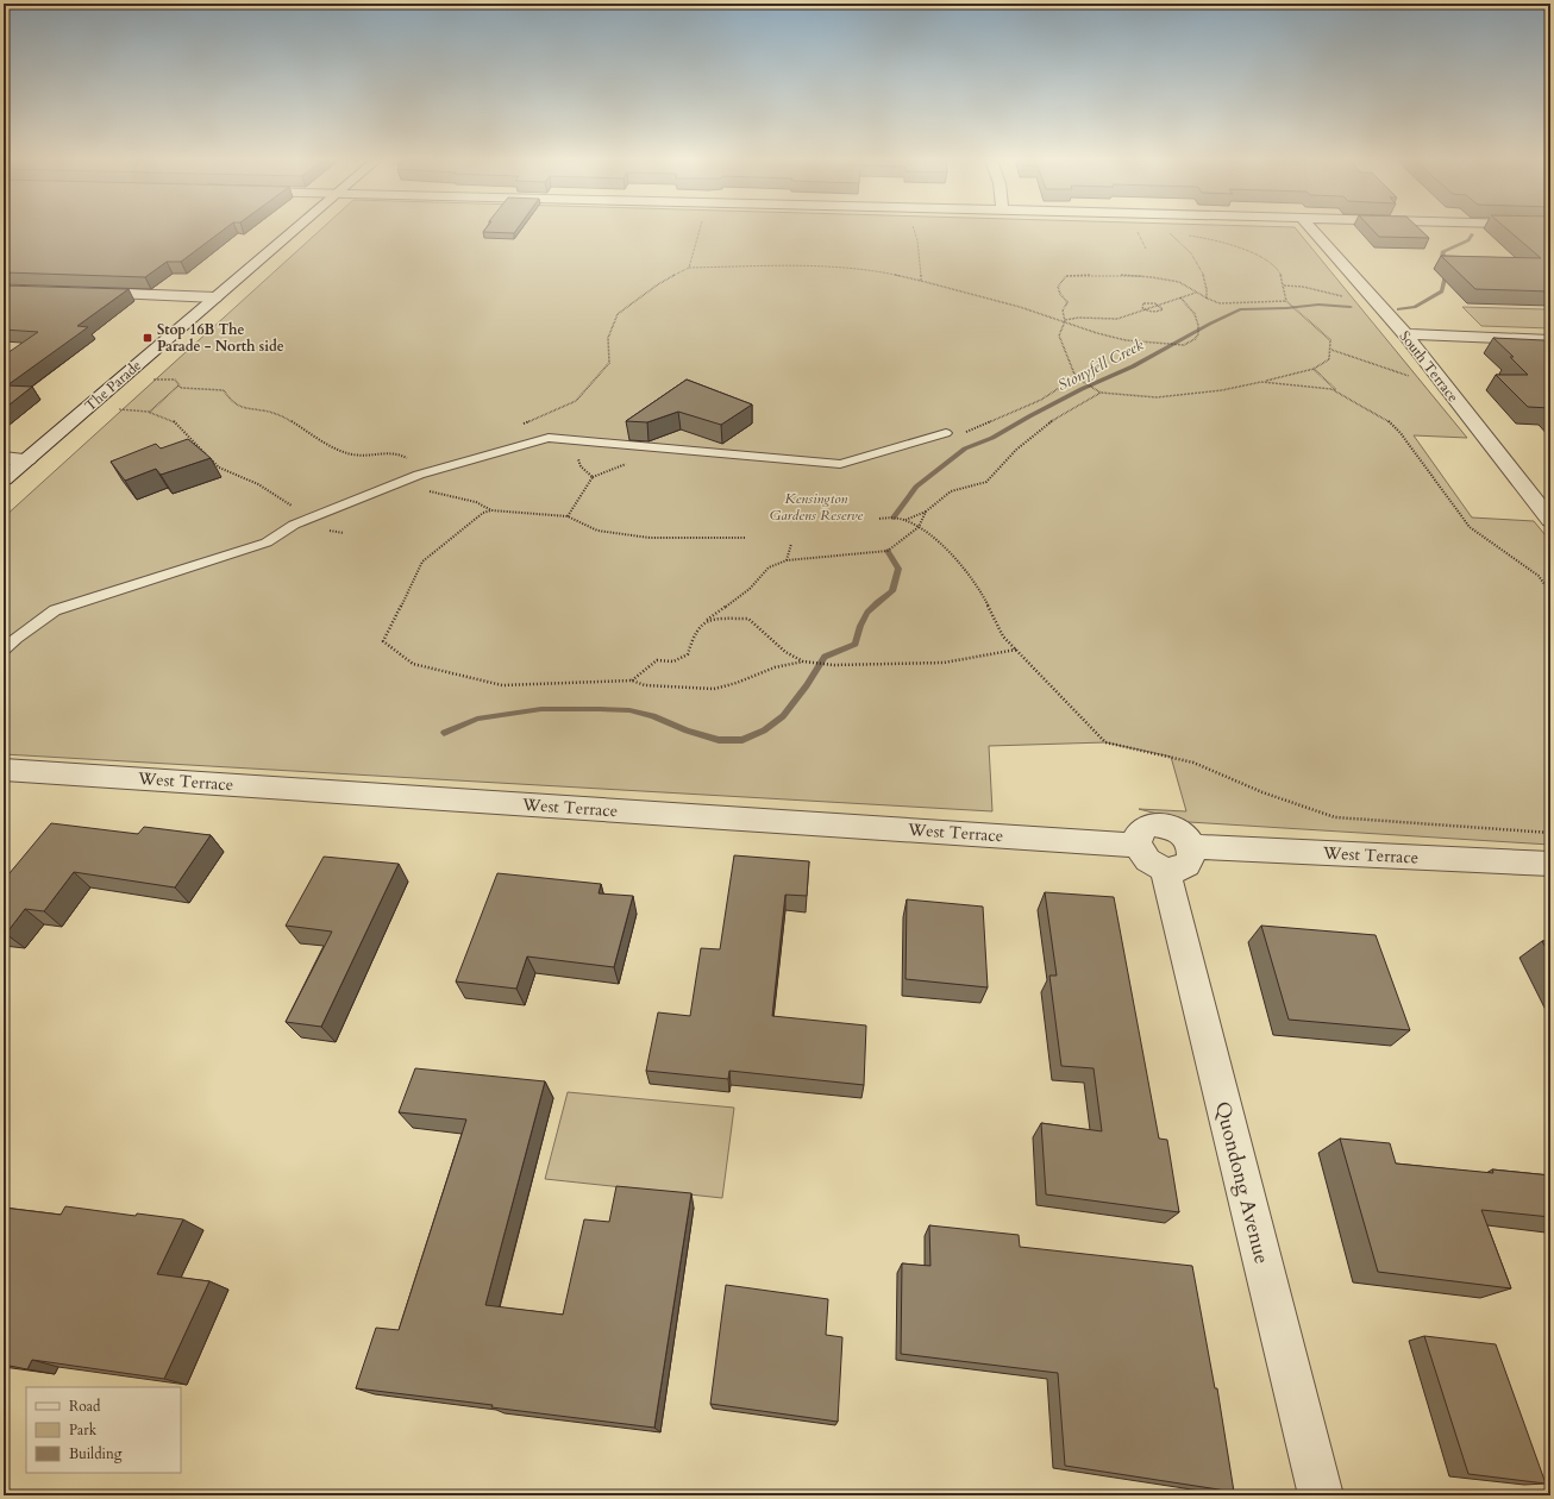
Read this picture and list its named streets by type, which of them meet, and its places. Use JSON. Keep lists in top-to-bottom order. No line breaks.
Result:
{"streets":{"street":["South Terrace","The Parade","West Terrace","Quondong Avenue"]},"crossings":[["West Terrace","Quondong Avenue"]],"water":["Stonyfell Creek"],"parks":["Kensington Gardens Reserve"],"places":{"transit":["Stop 16B The Parade - North side"]},"legend":["Road","Park","Building"]}
